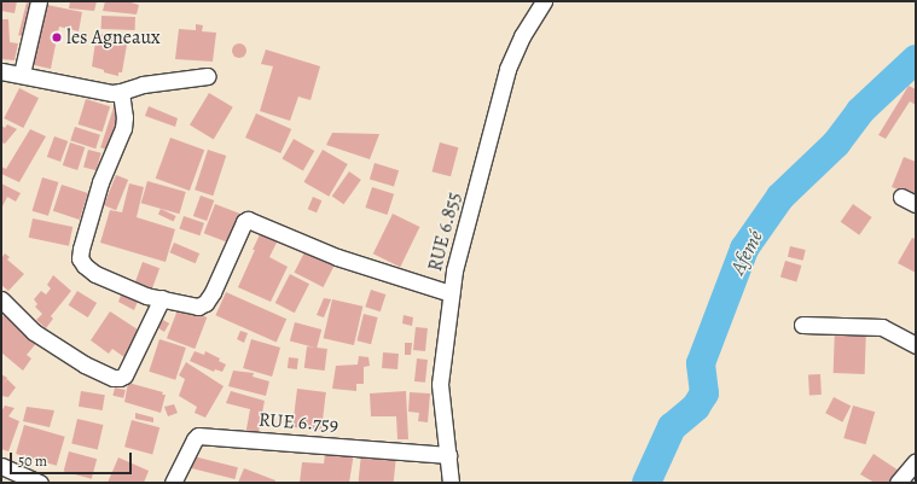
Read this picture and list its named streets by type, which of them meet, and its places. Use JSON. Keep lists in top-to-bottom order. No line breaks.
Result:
{"streets":{"street":["RUE 6.855","RUE 6.759"]},"crossings":[["RUE 6.855","RUE 6.759"]],"water":["Afemé"],"places":["les Agneaux"],"scale_bar":"50 m"}
